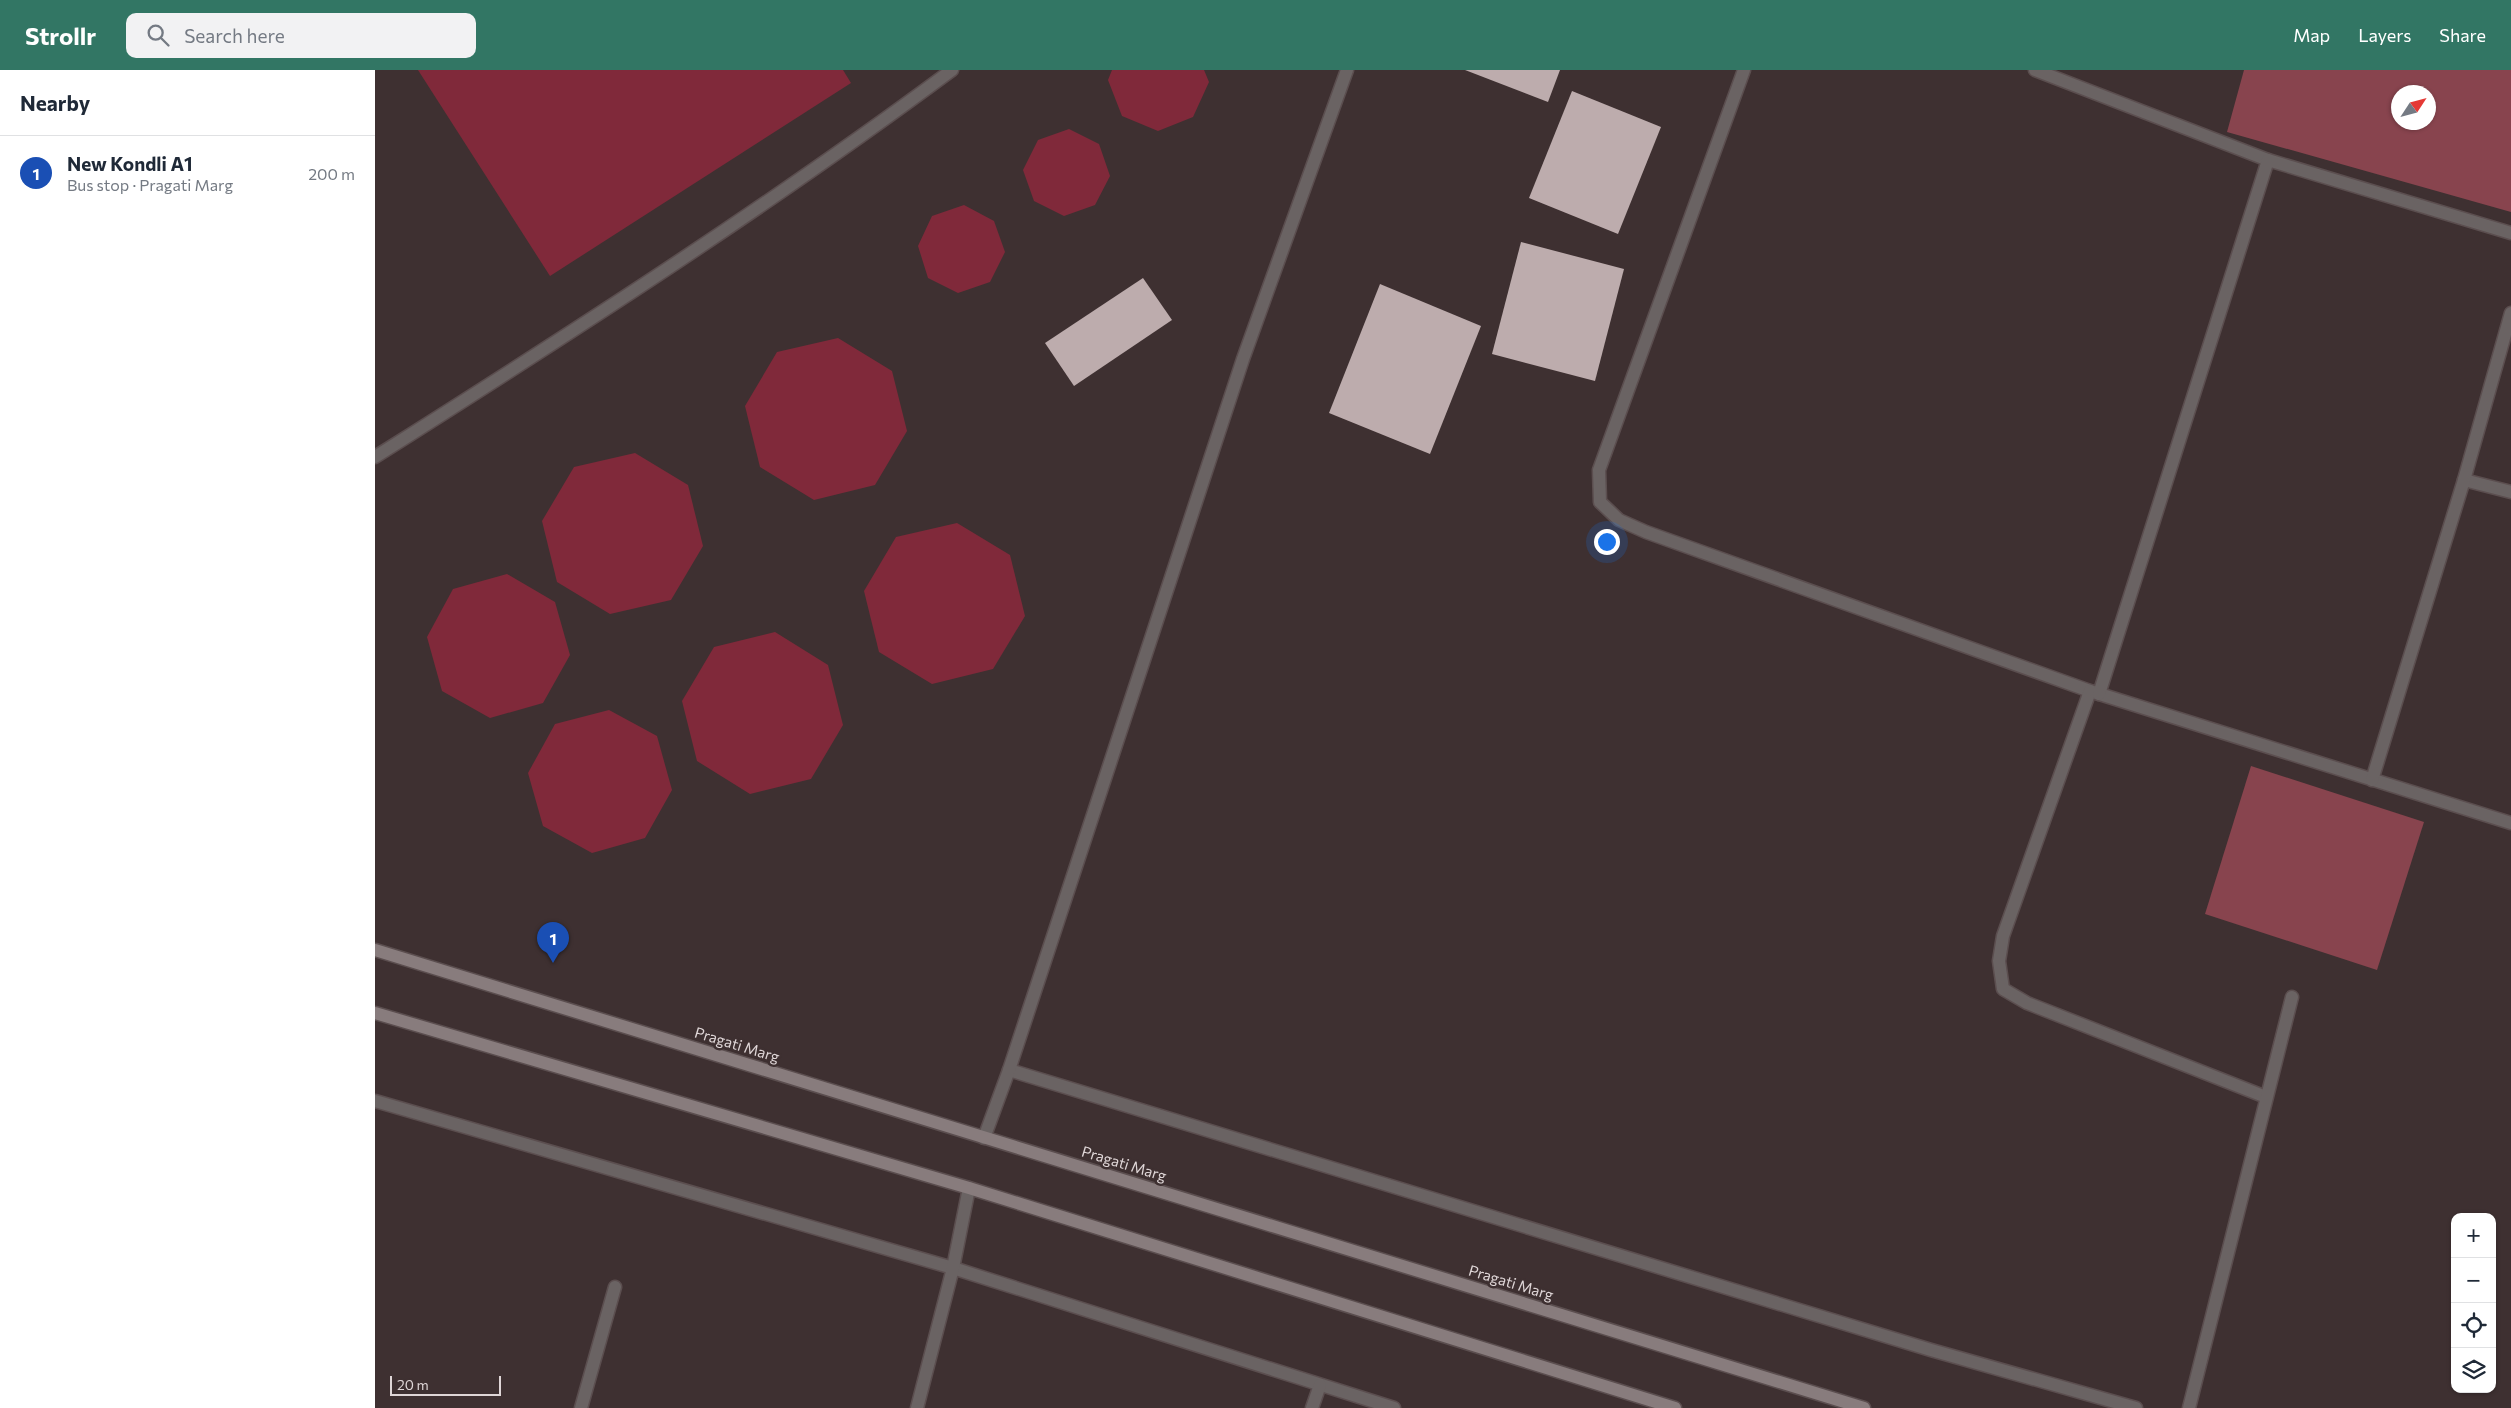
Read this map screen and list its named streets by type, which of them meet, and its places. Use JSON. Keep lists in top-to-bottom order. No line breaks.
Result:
{"streets":{"main road":["Pragati Marg"]},"scale_bar":"20 m","north":"top right","page":{"header":"Strollr","search":"Search here","nav":["Map","Layers","Share"],"heading":"Nearby","list":[{"mark":"1","name":"New Kondli A1","note":"Bus stop · Pragati Marg","value":"200 m"}],"pins":"1","map_buttons":["+","−"],"scale":"20 m"}}
